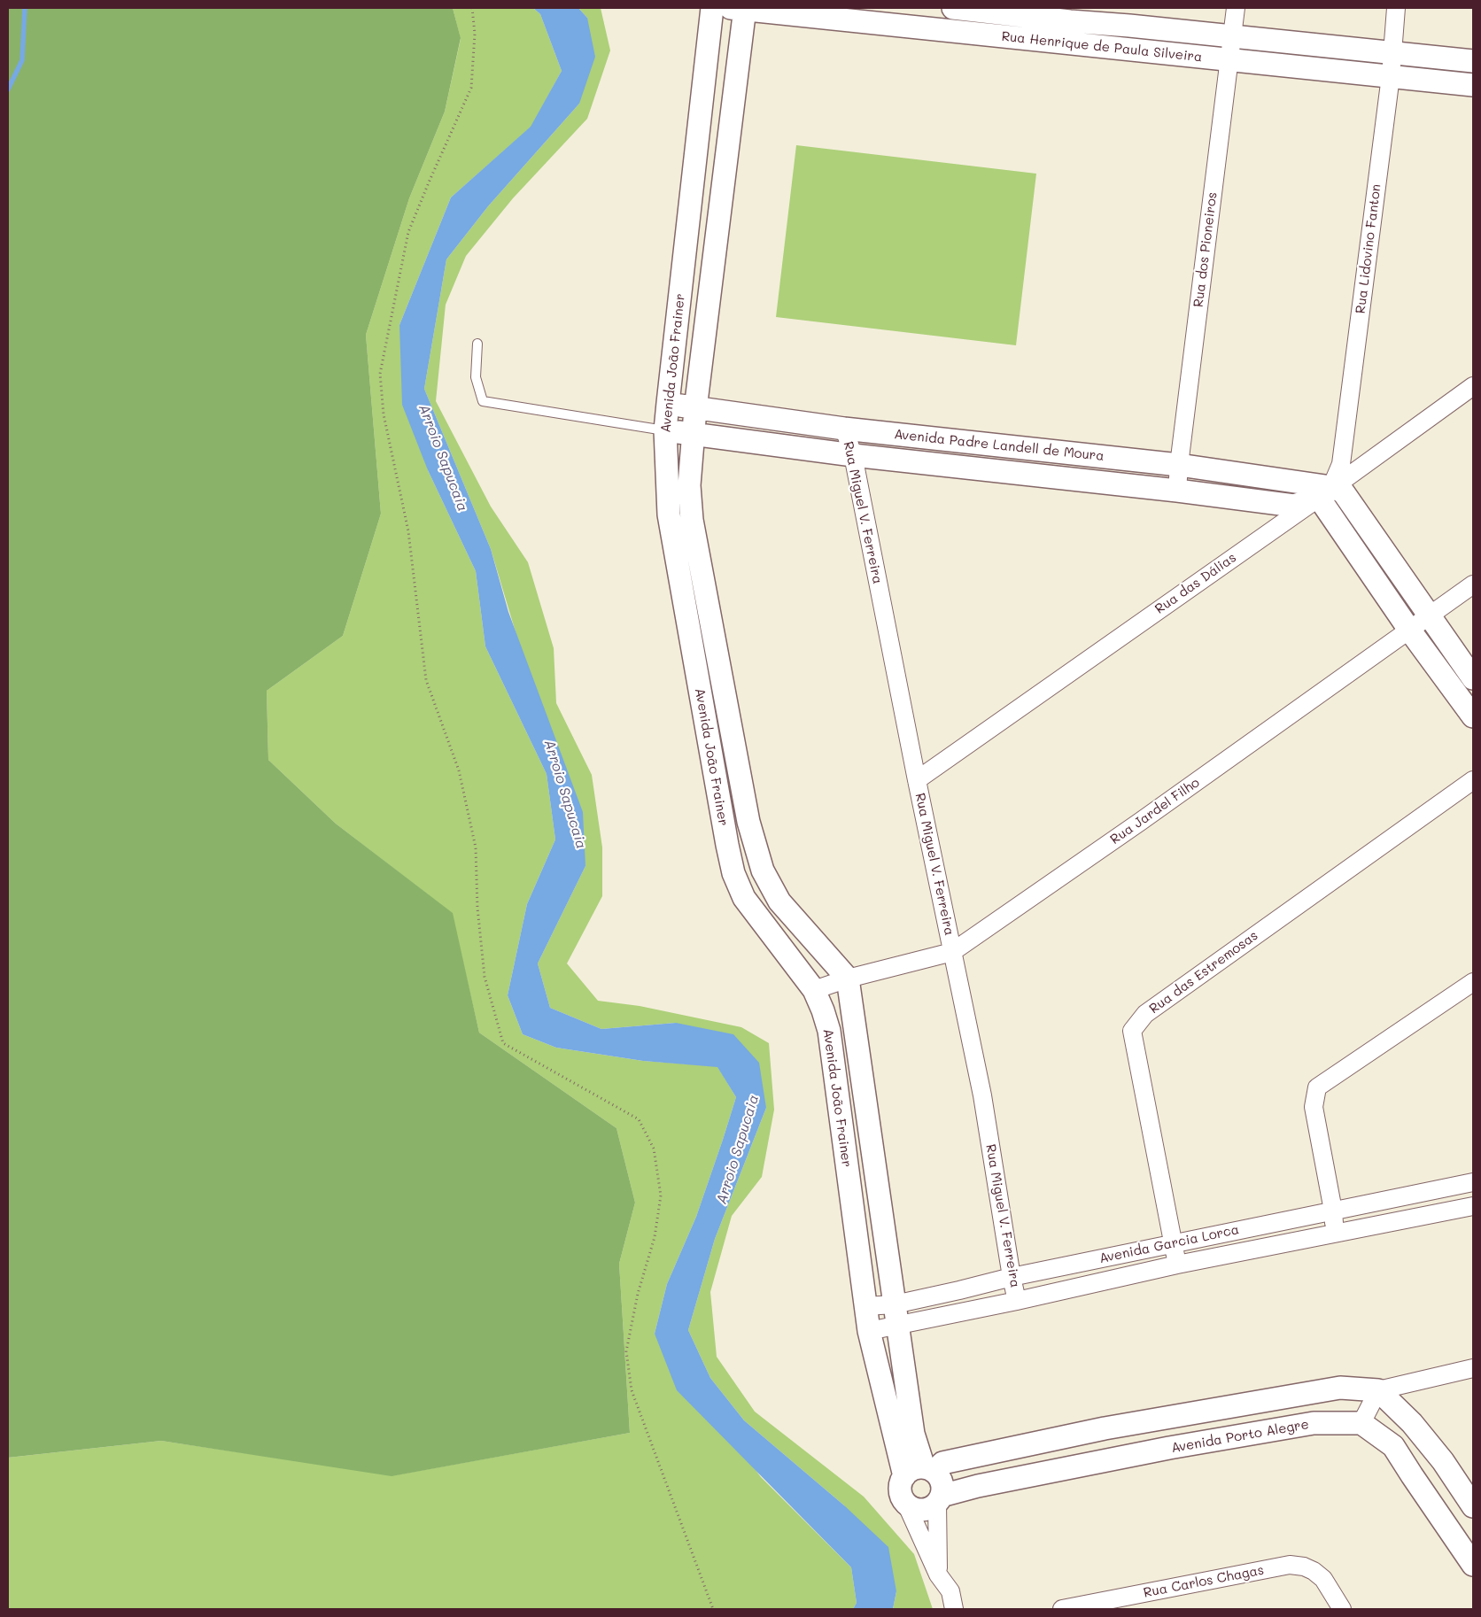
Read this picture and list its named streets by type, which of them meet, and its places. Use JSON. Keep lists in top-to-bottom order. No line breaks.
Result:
{"streets":{"street":["Rua Henrique de Paula Silveira","Rua Lidovino Fanton","Rua dos Pioneiros","Avenida João Frainer","Avenida Padre Landell de Moura","Rua Miguel V. Ferreira","Rua das Dálias","Rua Jardel Filho","Rua das Estremosas","Avenida Garcia Lorca","Avenida Porto Alegre","Rua Carlos Chagas"]},"crossings":[["Rua Henrique de Paula Silveira","Rua Lidovino Fanton"],["Rua Henrique de Paula Silveira","Rua dos Pioneiros"],["Rua Henrique de Paula Silveira","Avenida João Frainer"],["Rua Lidovino Fanton","Avenida Padre Landell de Moura"],["Rua Lidovino Fanton","Rua das Dálias"],["Rua dos Pioneiros","Avenida Padre Landell de Moura"],["Avenida João Frainer","Avenida Padre Landell de Moura"],["Avenida João Frainer","Rua Jardel Filho"],["Avenida João Frainer","Avenida Garcia Lorca"],["Avenida João Frainer","Avenida Porto Alegre"],["Avenida Padre Landell de Moura","Rua Miguel V. Ferreira"],["Avenida Padre Landell de Moura","Rua das Dálias"],["Rua Miguel V. Ferreira","Rua das Dálias"],["Rua Miguel V. Ferreira","Rua Jardel Filho"],["Rua Miguel V. Ferreira","Avenida Garcia Lorca"],["Rua das Estremosas","Avenida Garcia Lorca"]],"water":["Arroio Sapucaia"]}
